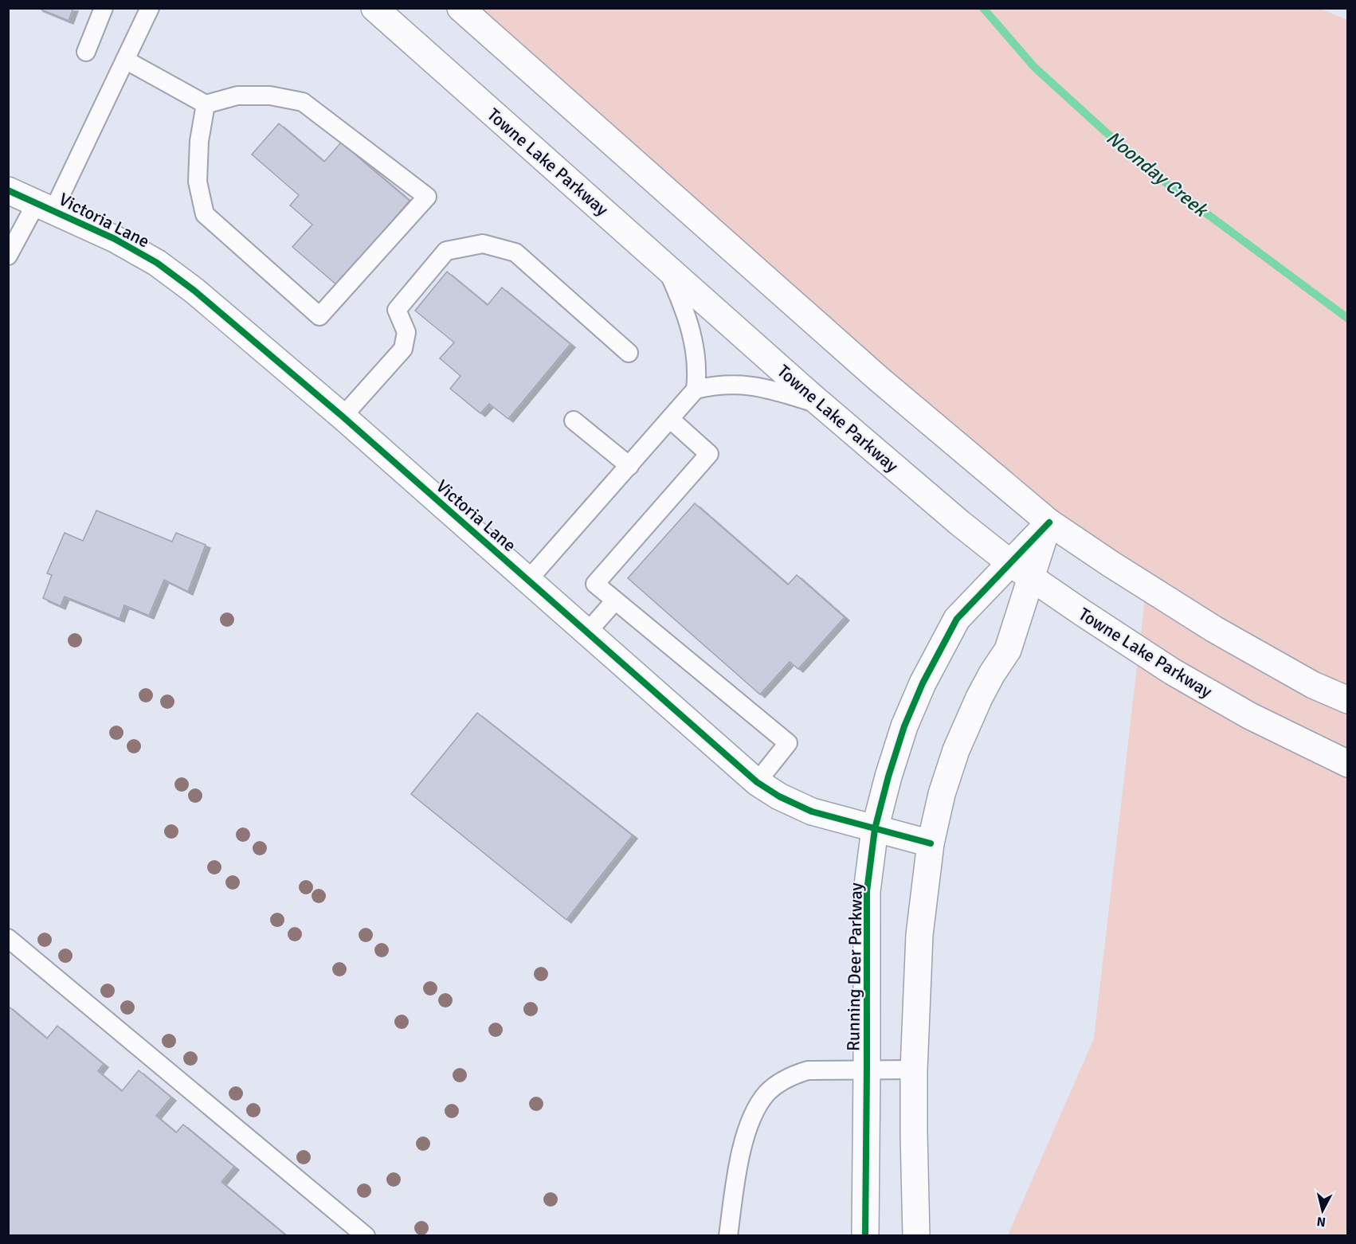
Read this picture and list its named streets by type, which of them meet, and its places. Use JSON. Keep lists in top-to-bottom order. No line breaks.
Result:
{"streets":{"street":["Towne Lake Parkway","Victoria Lane","Running Deer Parkway"]},"crossings":[["Towne Lake Parkway","Running Deer Parkway"],["Victoria Lane","Running Deer Parkway"]],"water":["Noonday Creek"],"north":"bottom"}
